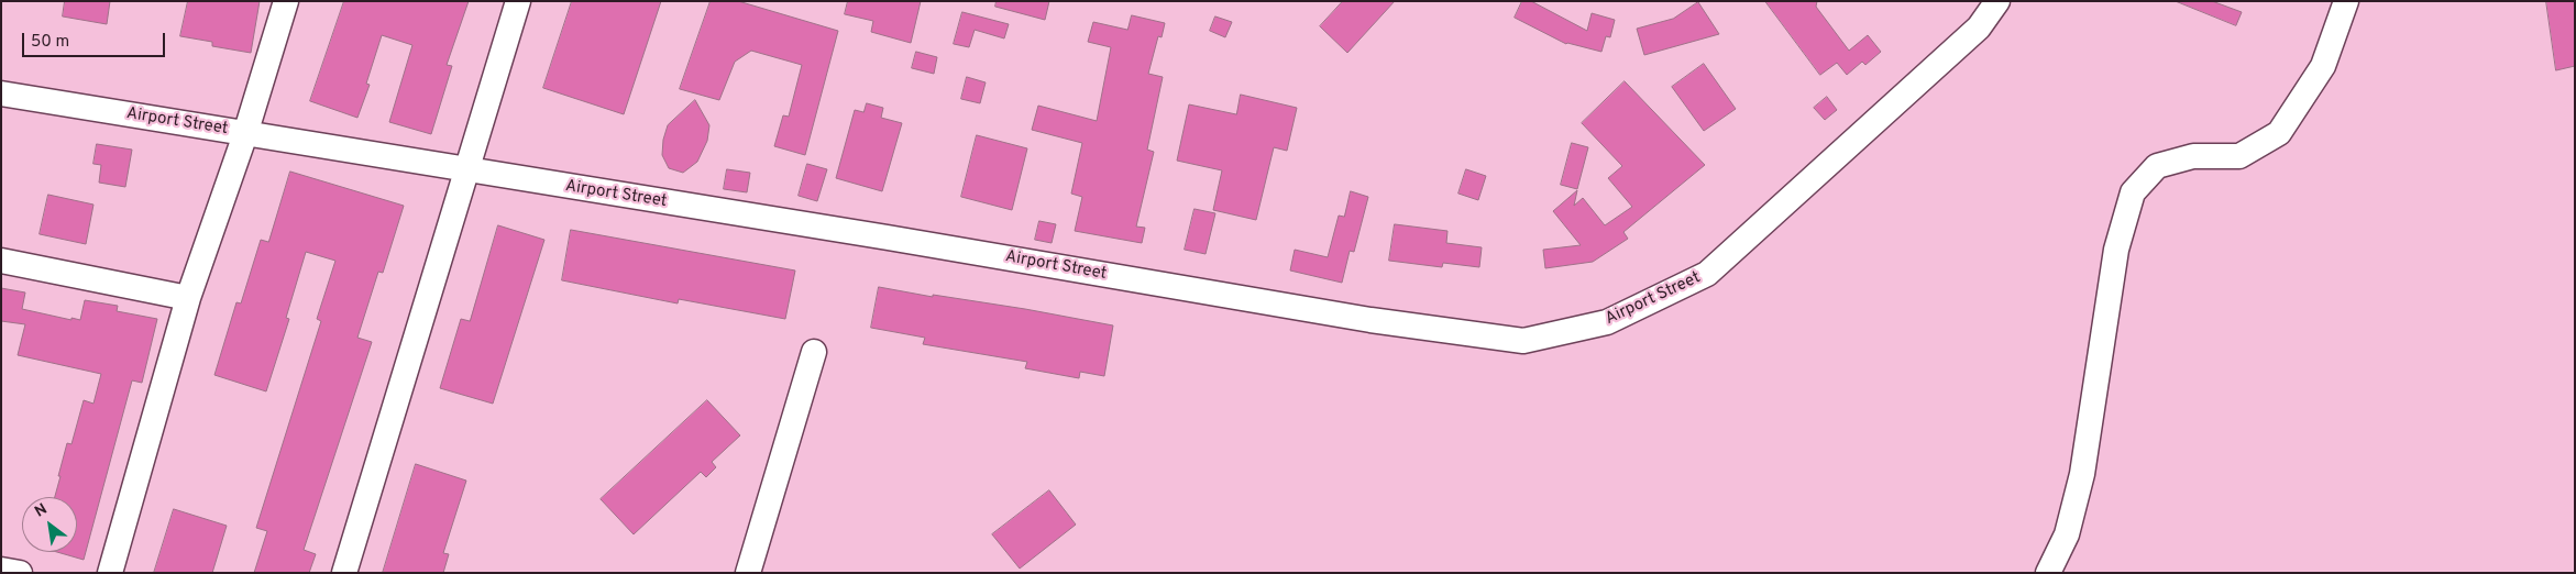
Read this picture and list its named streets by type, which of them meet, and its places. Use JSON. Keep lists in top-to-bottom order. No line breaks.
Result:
{"streets":{"street":["Airport Street"]},"scale_bar":"50 m","north":"top left"}
